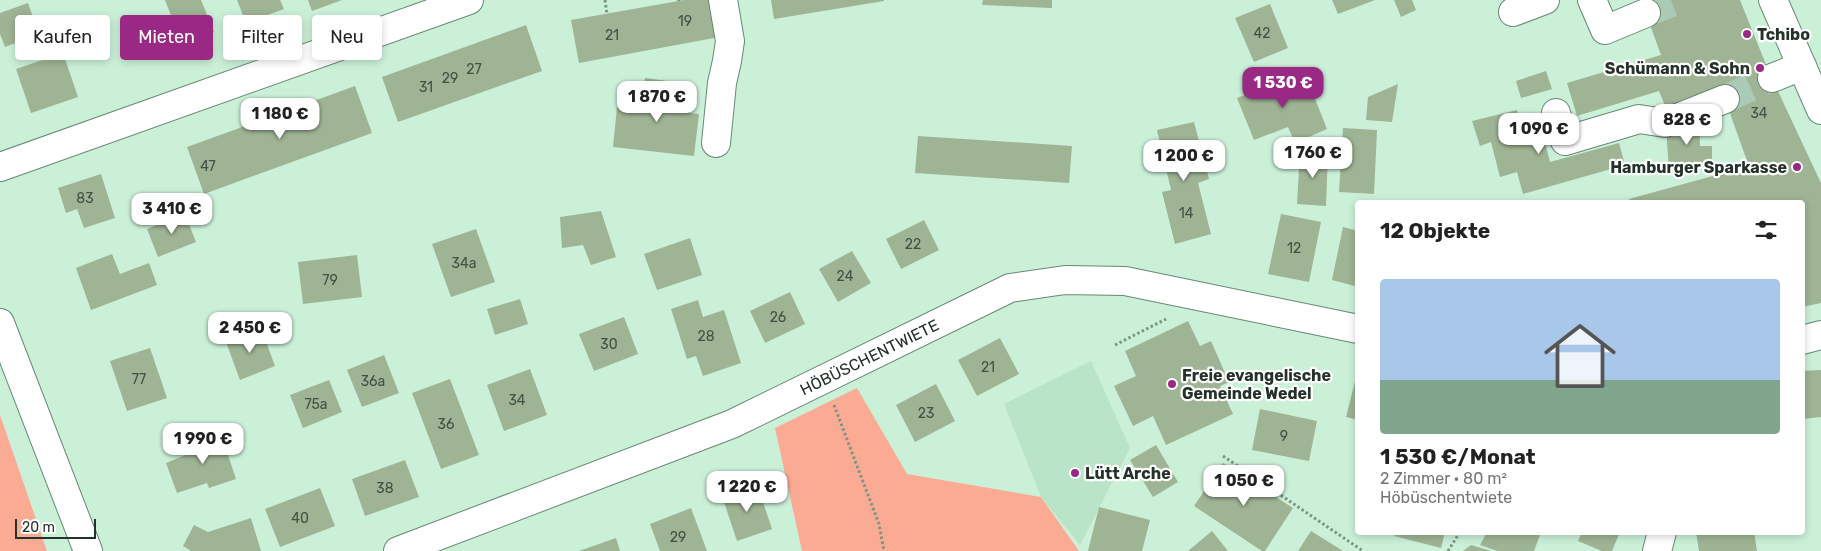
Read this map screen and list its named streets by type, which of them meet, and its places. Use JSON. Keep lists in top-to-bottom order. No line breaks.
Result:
{"streets":{"street":["HÖBÜSCHENTWIETE"]},"places":["Tchibo","Schümann & Sohn","Hamburger Sparkasse","Freie evangelische Gemeinde Wedel","Lütt Arche"],"house_numbers":["19","42","21","27","29","31","34","47","83","14","22","12","34a","24","79","26","28","30","21","77","36a","34","75a","23","36","9","38","40","29"],"scale_bar":"20 m","page":{"chip":["Kaufen","Mieten","Filter","Neu"],"price":["1 530 €","1 870 €","1 180 €","828 €","1 090 €","1 760 €","1 200 €","3 410 €","2 450 €","1 990 €","1 050 €","1 220 €"],"heading":"12 Objekte","list":[{"name":"1 530 €/Monat","note":"2 Zimmer · 80 m² · Höbüschentwiete"}],"scale":"20 m"}}
